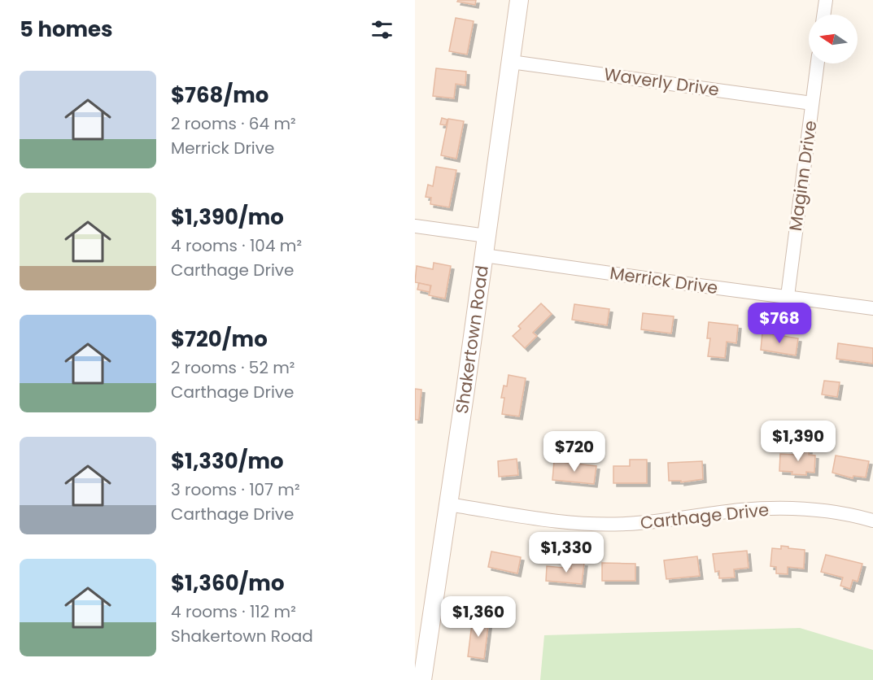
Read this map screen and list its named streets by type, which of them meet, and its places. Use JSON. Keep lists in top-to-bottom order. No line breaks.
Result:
{"streets":{"street":["Waverly Drive","Maginn Drive","Merrick Drive","Shakertown Road","Carthage Drive"]},"crossings":[["Waverly Drive","Maginn Drive"],["Waverly Drive","Shakertown Road"],["Maginn Drive","Merrick Drive"],["Merrick Drive","Shakertown Road"],["Shakertown Road","Carthage Drive"]],"north":"left","page":{"heading":"5 homes","list":[{"name":"$768/mo","note":"2 rooms · 64 m² · Merrick Drive"},{"name":"$1,390/mo","note":"4 rooms · 104 m² · Carthage Drive"},{"name":"$720/mo","note":"2 rooms · 52 m² · Carthage Drive"},{"name":"$1,330/mo","note":"3 rooms · 107 m² · Carthage Drive"},{"name":"$1,360/mo","note":"4 rooms · 112 m² · Shakertown Road"}],"price":["$768","$1,390","$720","$1,330","$1,360"]}}
